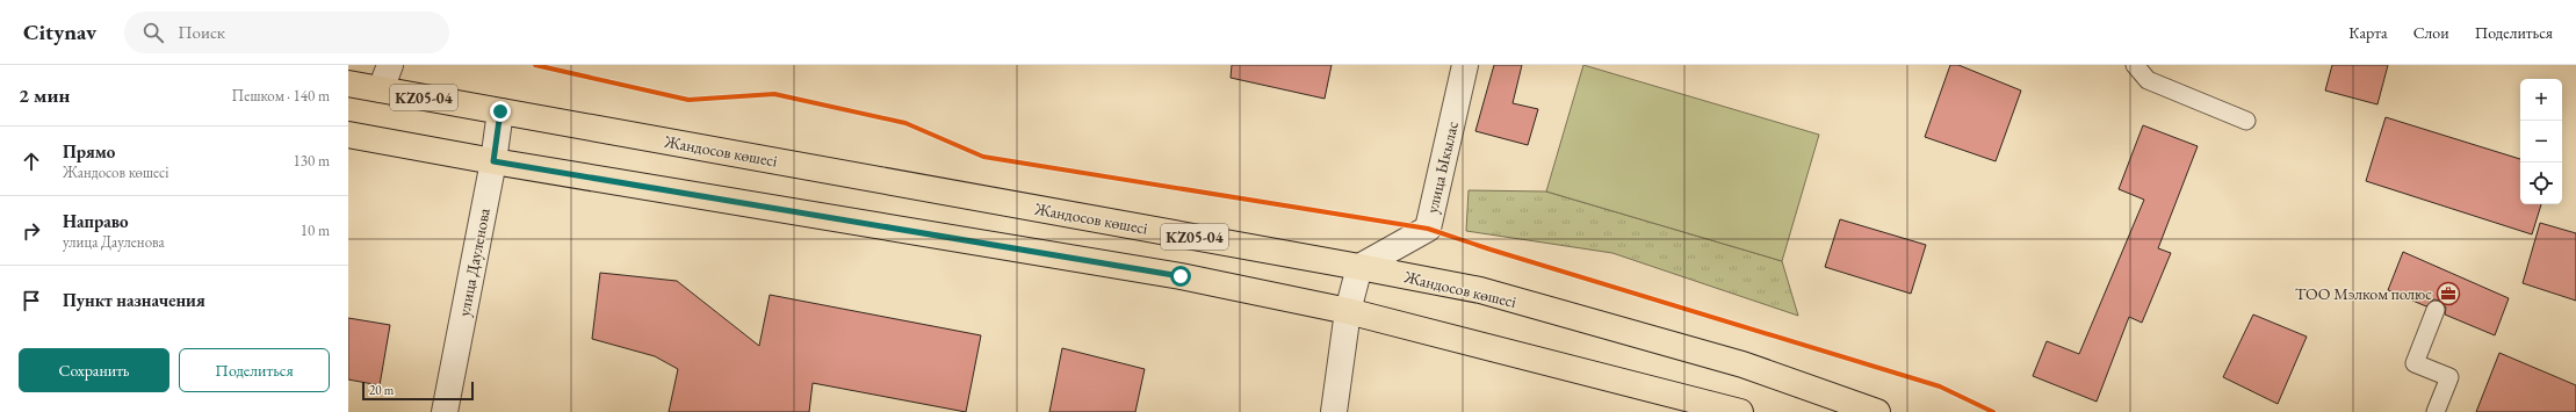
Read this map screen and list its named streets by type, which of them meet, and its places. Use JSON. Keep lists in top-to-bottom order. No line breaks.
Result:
{"streets":{"main road":["KZ05-04","Жандосов көшесі"],"street":["улица Ыкылас","улица Дауленова"]},"crossings":[["KZ05-04","улица Дауленова"],["Жандосов көшесі","улица Ыкылас"],["Жандосов көшесі","улица Дауленова"]],"places":{"office":["ТОО Мэлком полюс"]},"scale_bar":"20 m","page":{"header":"Citynav","search":"Поиск","nav":["Карта","Слои","Поделиться"],"heading":["2 мин","Пешком · 140 m"],"map_buttons":["+","−"],"list":[["Прямо","Жандосов көшесі","130 m"],["Направо","улица Дауленова","10 m"],"Пункт назначения"],"buttons":["Сохранить","Поделиться"],"scale":"20 m"}}
